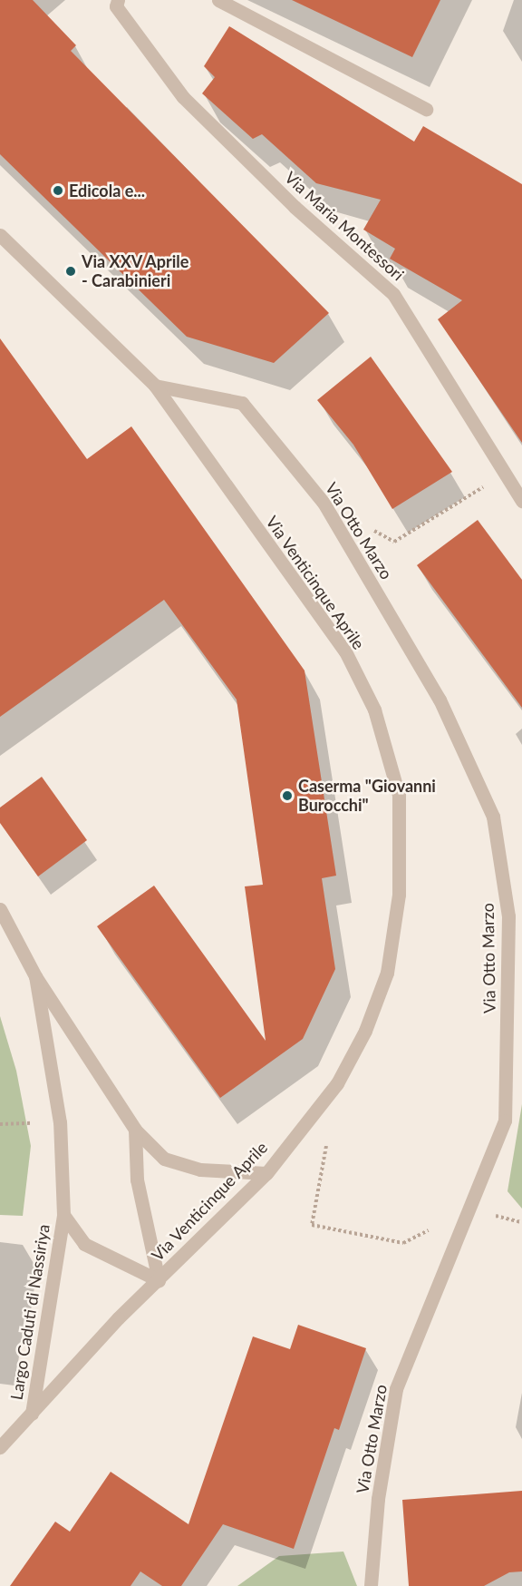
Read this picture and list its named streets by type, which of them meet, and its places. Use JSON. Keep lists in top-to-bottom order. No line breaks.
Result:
{"streets":{"street":["Via Maria Montessori","Via Otto Marzo","Via Venticinque Aprile","Largo Caduti di Nassiriya"]},"crossings":[["Via Otto Marzo","Via Venticinque Aprile"],["Via Venticinque Aprile","Largo Caduti di Nassiriya"]],"places":["Edicola e...","Via XXV Aprile - Carabinieri","Caserma \"Giovanni Burocchi\""]}
